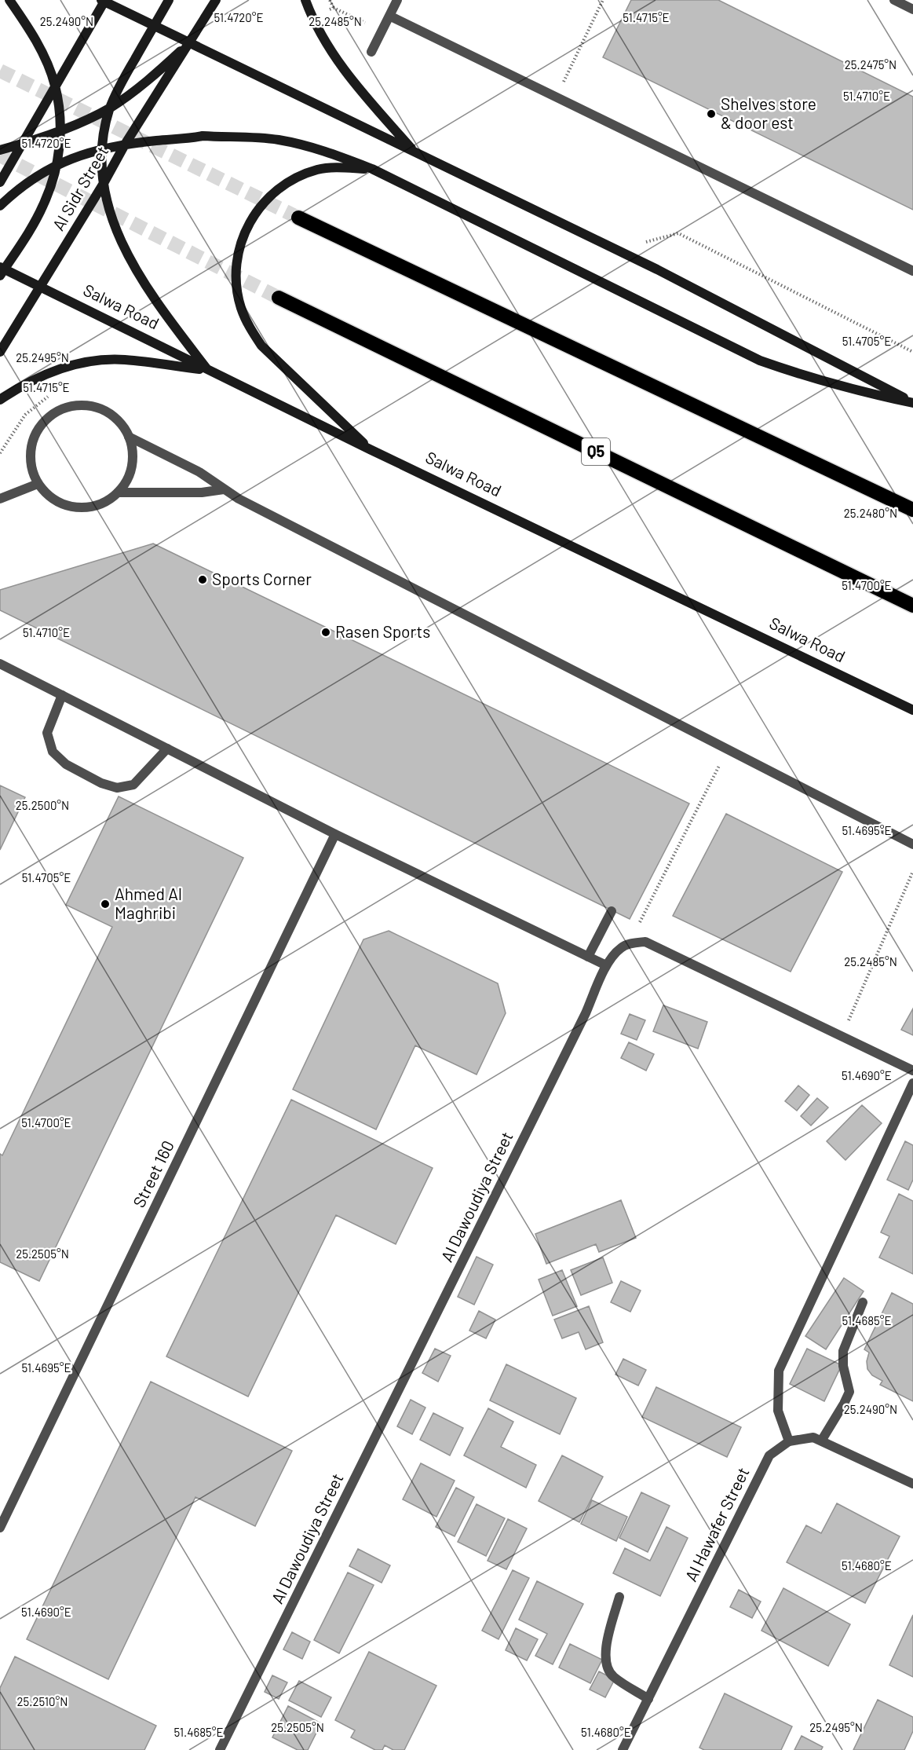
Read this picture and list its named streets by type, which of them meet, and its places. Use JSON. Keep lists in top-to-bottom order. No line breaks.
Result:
{"streets":{"highway":["Q5"],"main road":["Al Sidr Street","Salwa Road"],"street":["Street 160","Al Dawoudiya Street","Al Hawafer Street"]},"crossings":[["Al Sidr Street","Salwa Road"]],"places":["Shelves store & door est","Sports Corner","Rasen Sports","Ahmed Al Maghribi"],"coordinates":["51.4715°E","51.4720°E","25.2485°N","25.2490°N","25.2475°N","51.4710°E","51.4705°E","25.2495°N","25.2480°N","51.4700°E","25.2500°N","51.4695°E","51.4690°E","25.2505°N","51.4685°E","51.4680°E","25.2510°N"]}
